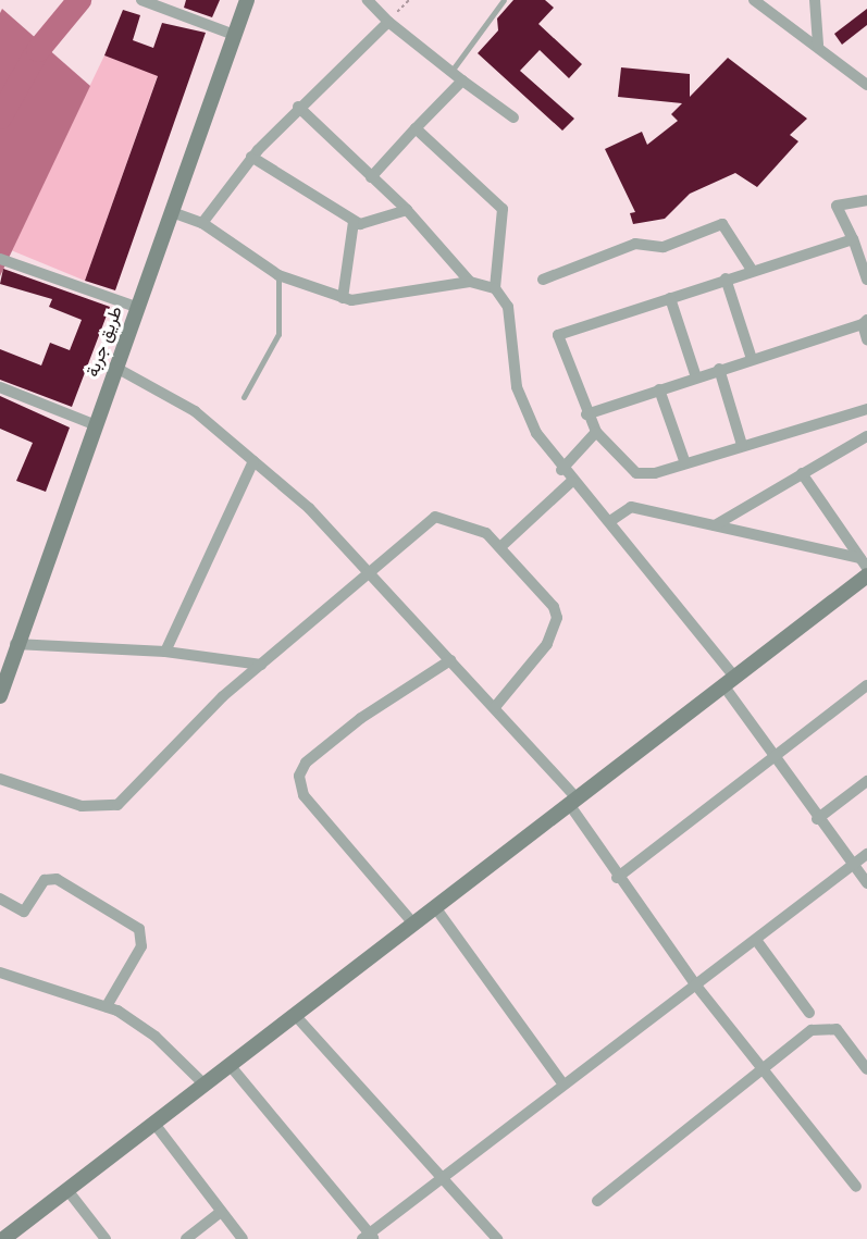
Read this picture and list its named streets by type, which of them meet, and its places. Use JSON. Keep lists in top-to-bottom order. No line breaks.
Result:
{"streets":{"main road":["طريق جربة"]}}
